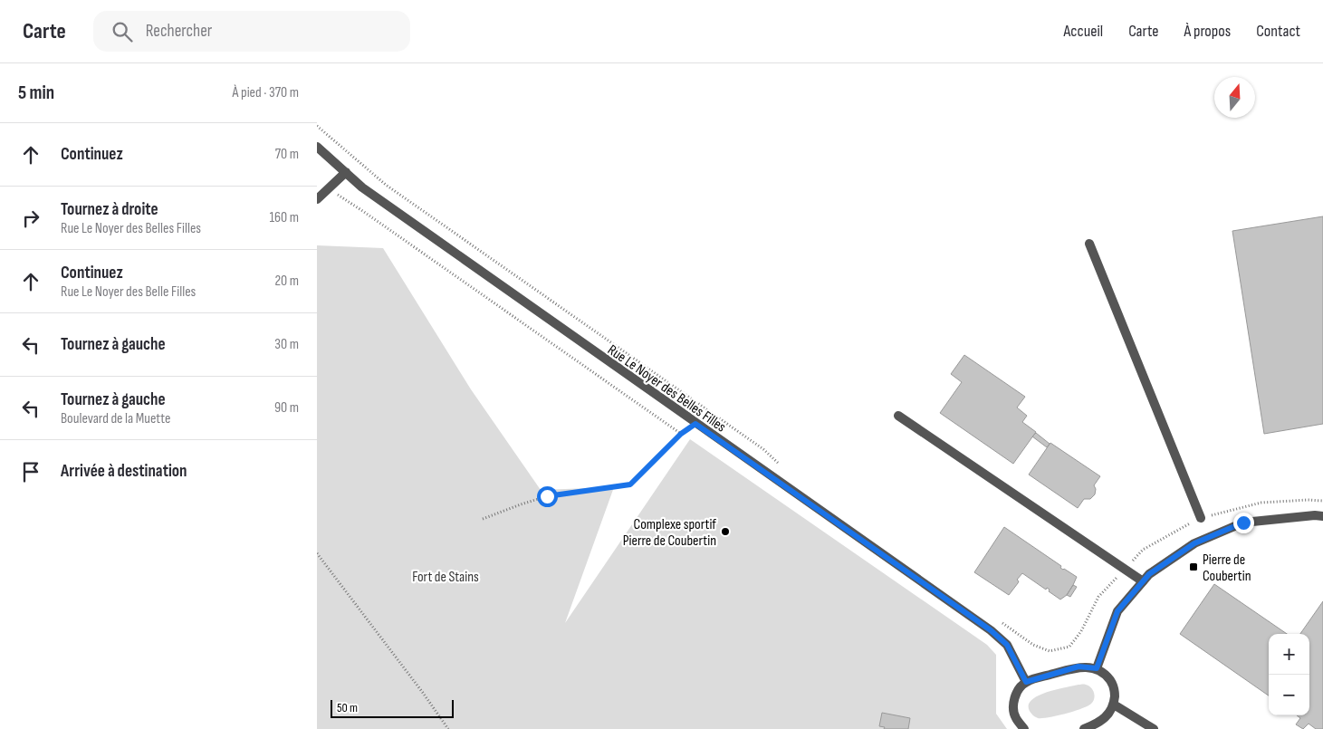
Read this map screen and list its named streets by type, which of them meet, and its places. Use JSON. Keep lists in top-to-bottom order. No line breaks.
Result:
{"streets":{"street":["Rue Le Noyer des Belles Filles"]},"parks":["Fort de Stains"],"places":{"other":["Complexe sportif Pierre de Coubertin"],"transit":["Pierre de Coubertin"]},"scale_bar":"50 m","north":"top","page":{"header":"Carte","search":"Rechercher","nav":["Accueil","Carte","À propos","Contact"],"heading":["5 min","À pied · 370 m"],"list":[["Continuez","70 m"],["Tournez à droite","Rue Le Noyer des Belles Filles","160 m"],["Continuez","Rue Le Noyer des Belle Filles","20 m"],["Tournez à gauche","30 m"],["Tournez à gauche","Boulevard de la Muette","90 m"],"Arrivée à destination"],"map_buttons":["+","−"],"scale":"50 m"}}
